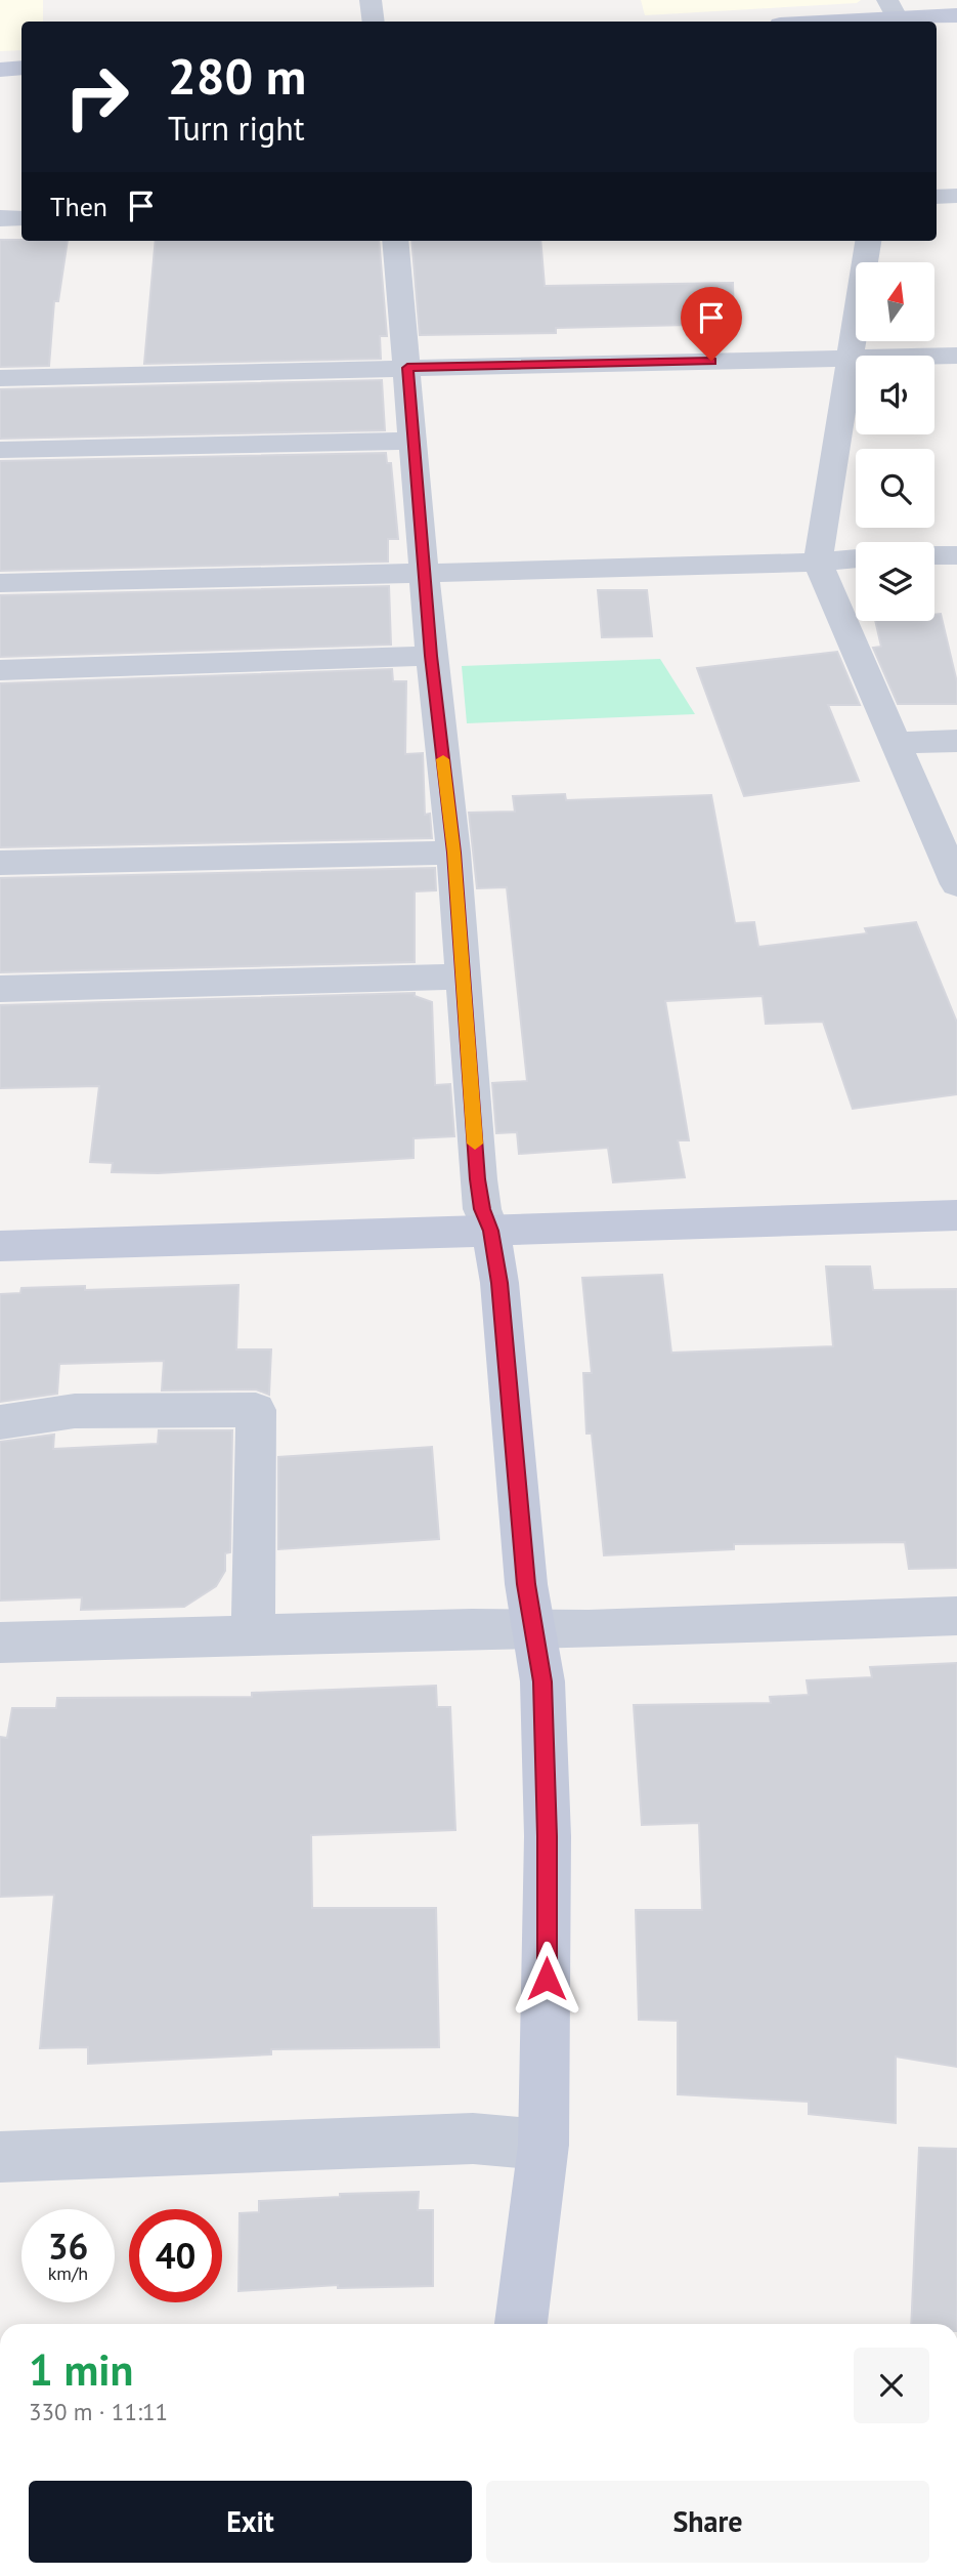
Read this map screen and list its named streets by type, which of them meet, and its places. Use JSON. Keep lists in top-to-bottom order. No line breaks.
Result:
{"north":"top","page":{"turn":["280 m","Turn right"],"then":"Then","speed":"36 km/h","limit":"40","heading":["1 min","330 m · 11:11"],"buttons":["Exit","Share"]}}
